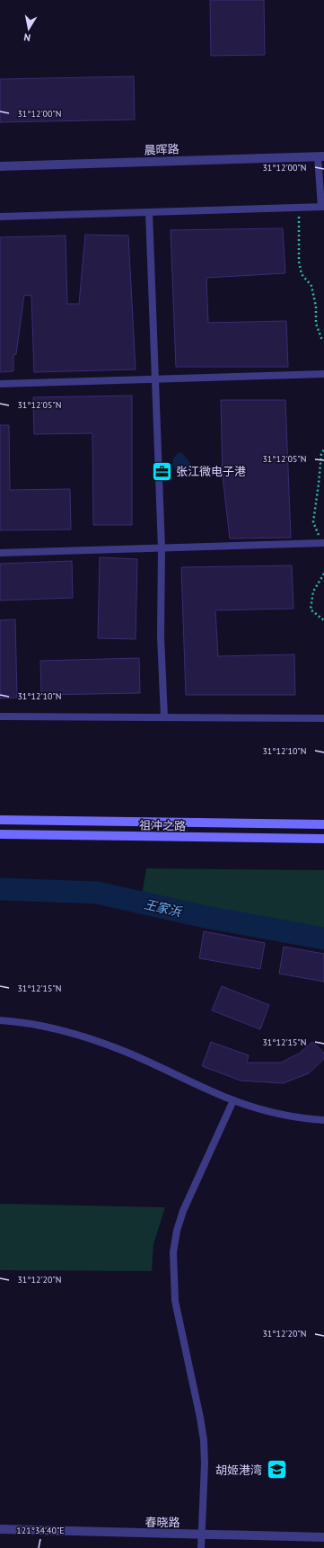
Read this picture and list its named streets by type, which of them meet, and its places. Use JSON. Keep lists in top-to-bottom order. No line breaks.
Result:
{"streets":{"main road":["祖冲之路"],"street":["晨晖路","春晓路"]},"water":["王家浜"],"places":{"office":["张江微电子港"],"school or university":["胡姬港湾"]},"north":"bottom","coordinates":["31°12'00\"N","31°12'05\"N","31°12'10\"N","31°12'15\"N","31°12'20\"N","121°34'40\"E"]}
